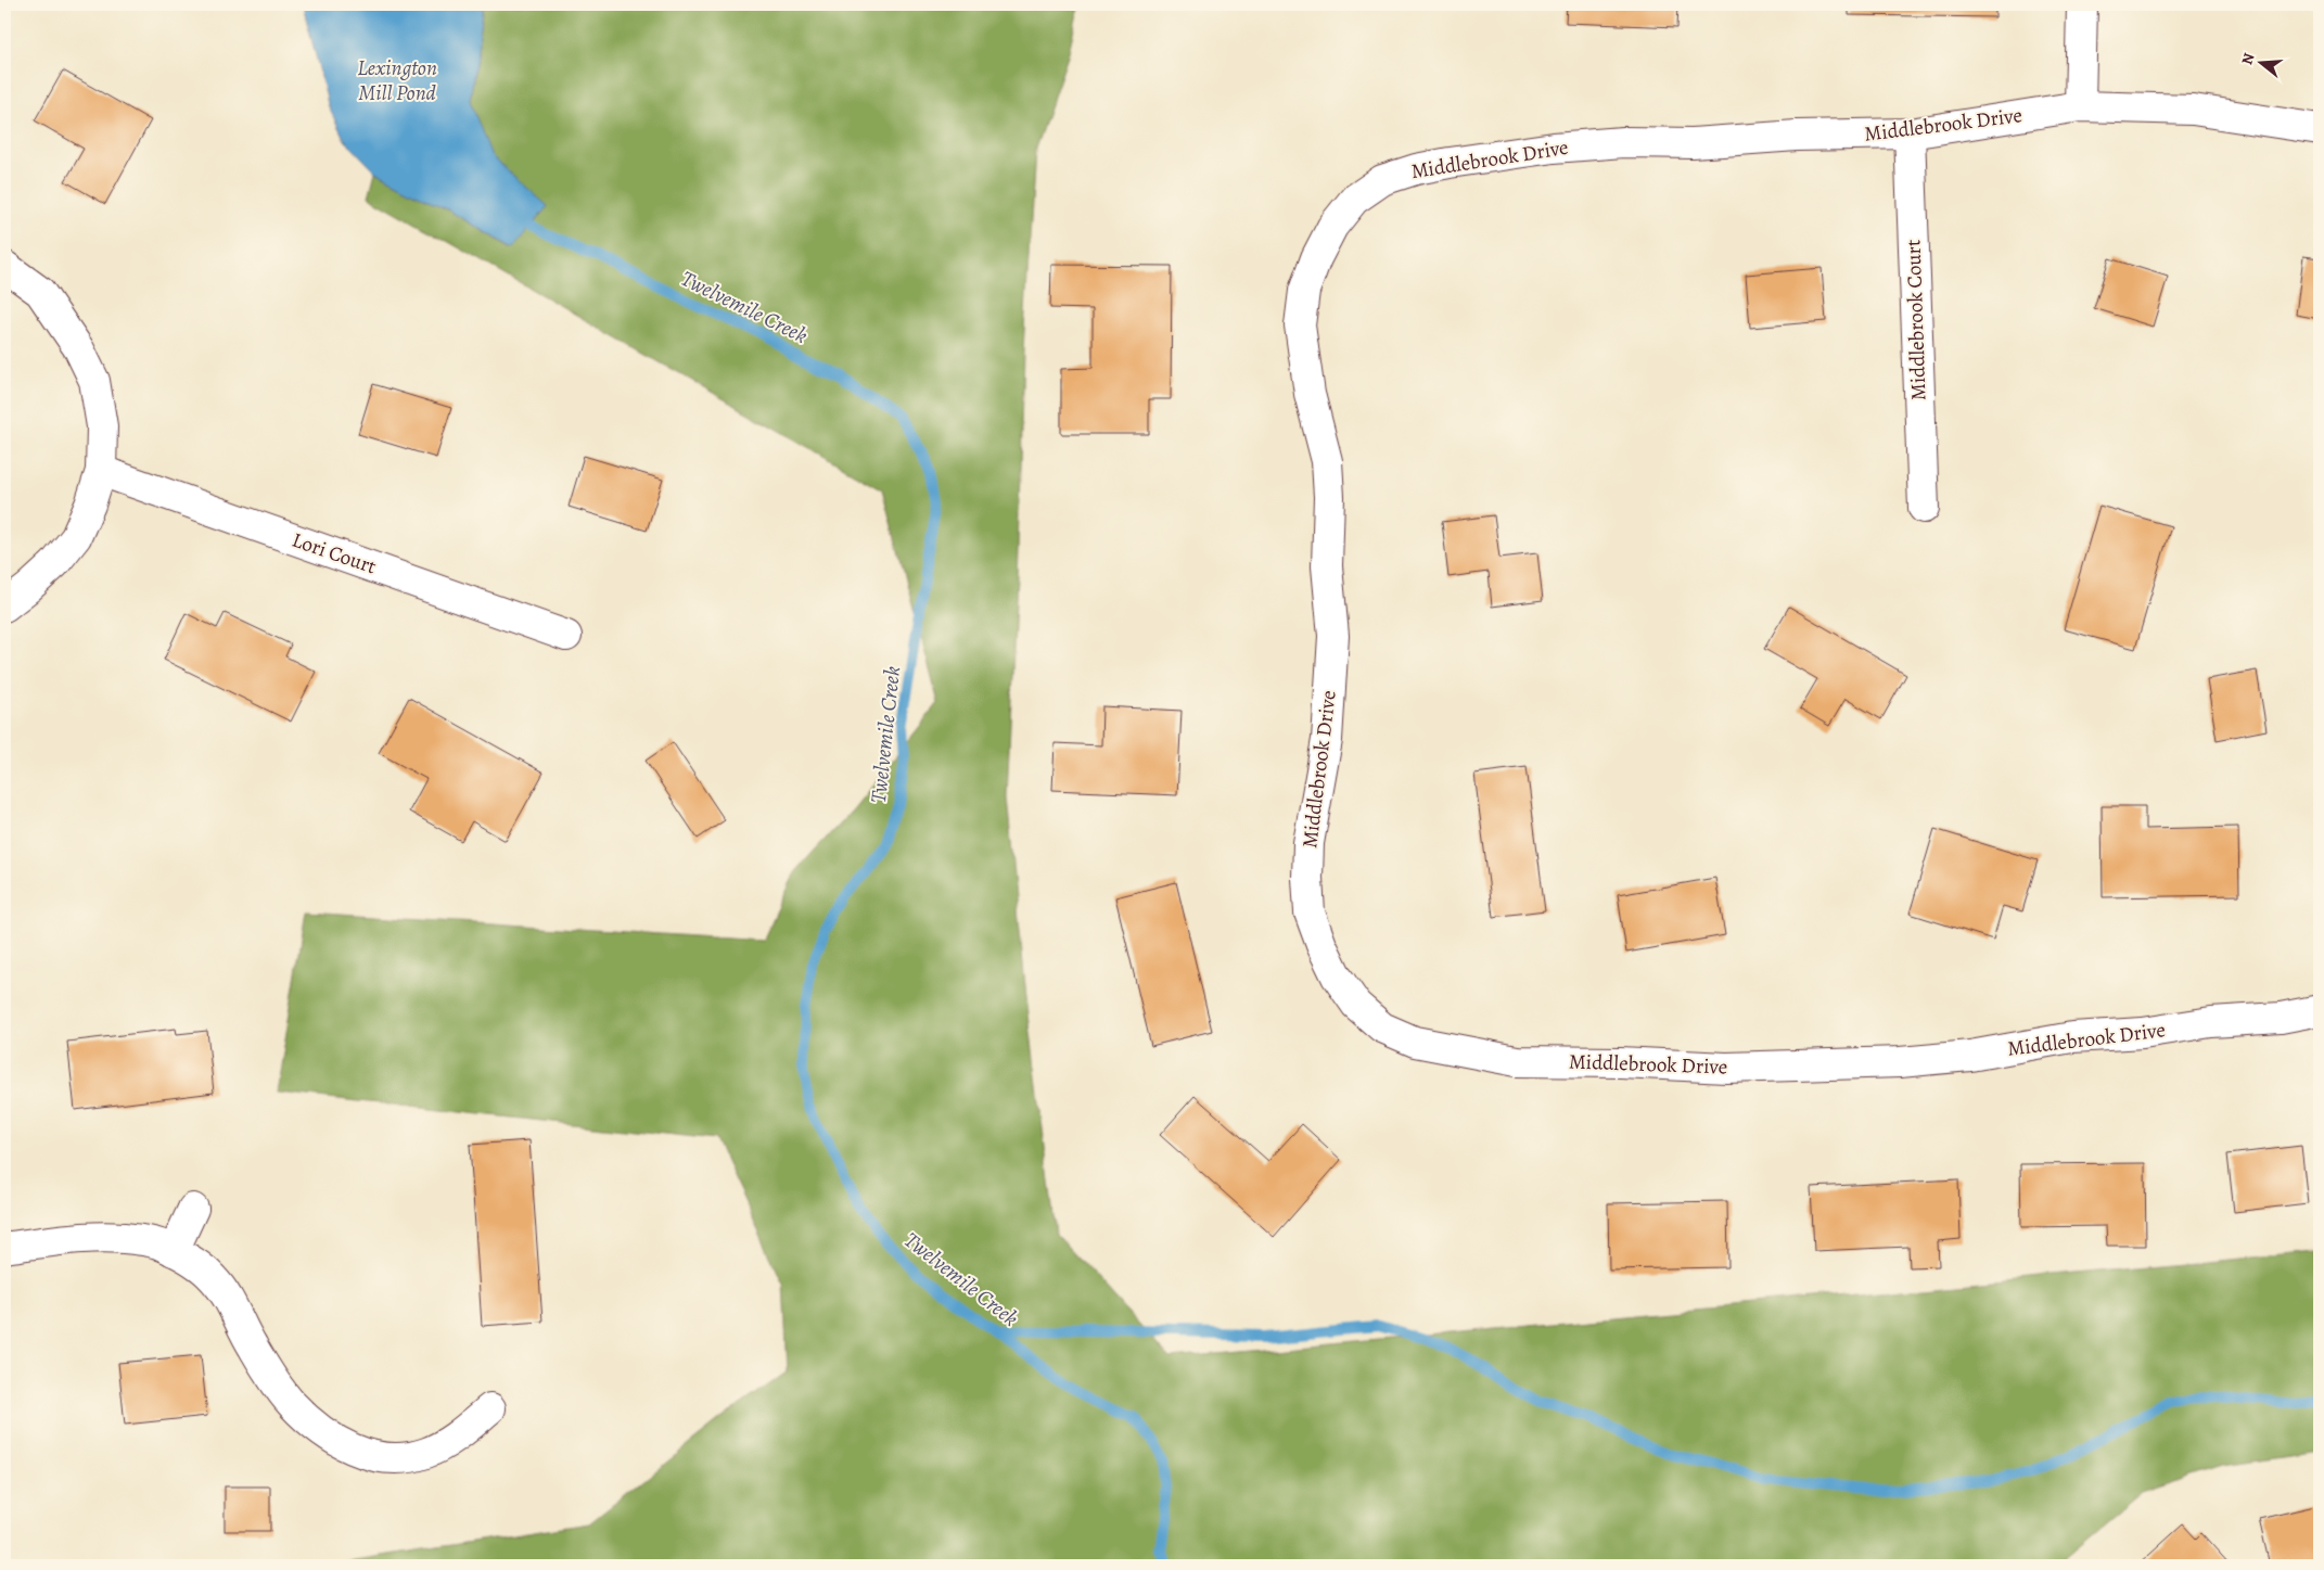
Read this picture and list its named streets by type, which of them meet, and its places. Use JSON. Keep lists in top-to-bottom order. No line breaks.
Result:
{"streets":{"street":["Middlebrook Drive","Middlebrook Court","Lori Court"]},"crossings":[["Middlebrook Drive","Middlebrook Court"]],"water":["Lexington Mill Pond","Twelvemile Creek"],"north":"left"}
